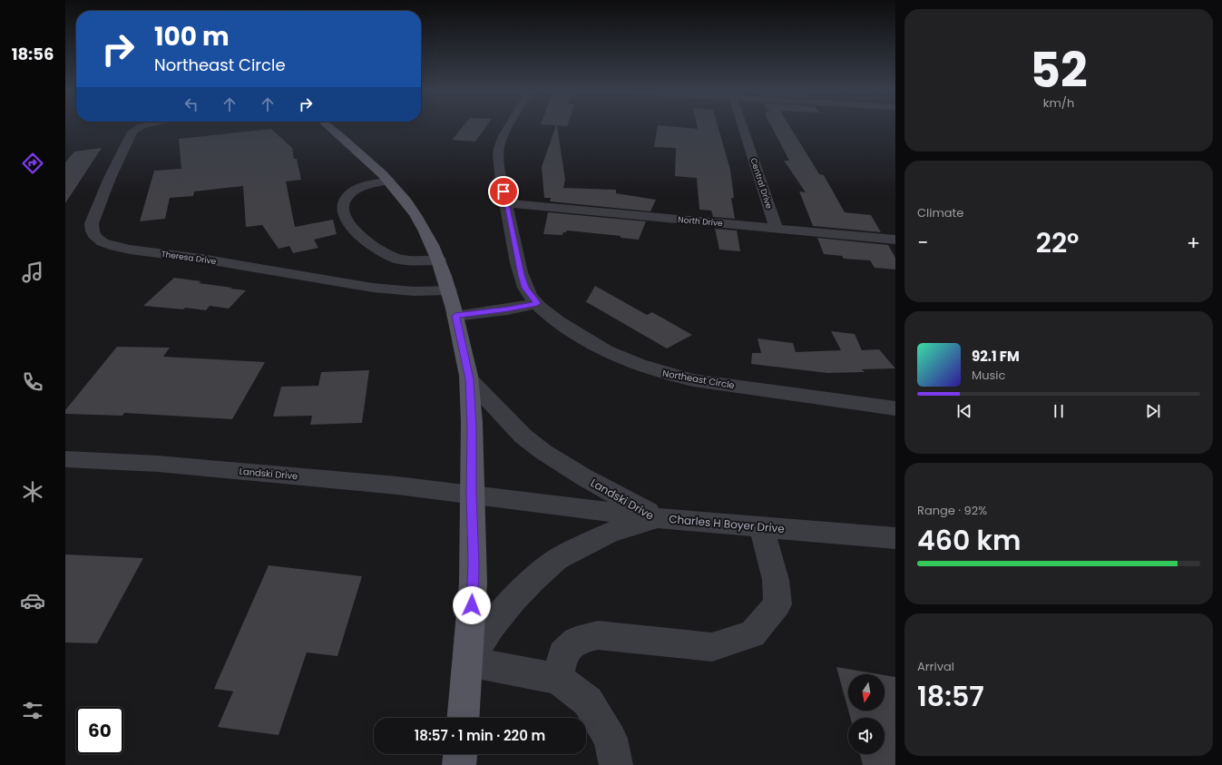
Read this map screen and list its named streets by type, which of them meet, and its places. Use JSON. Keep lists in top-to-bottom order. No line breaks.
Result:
{"streets":{"street":["Central Drive","North Drive","Theresa Drive","Northeast Circle","Landski Drive","Charles H Boyer Drive"]},"crossings":[["Central Drive","North Drive"],["North Drive","Northeast Circle"],["Landski Drive","Charles H Boyer Drive"]],"north":"bottom","page":{"tabs":"18:56","tile":[["52","km/h"],"Climate",["Range · 92%","460 km"],["Arrival","18:57"]],"turn":["100 m","Northeast Circle"],"heat":["−","22°","+"],"song":["92.1 FM","Music"],"limit":"60","trip":"18:57 · 1 min · 220 m"}}
